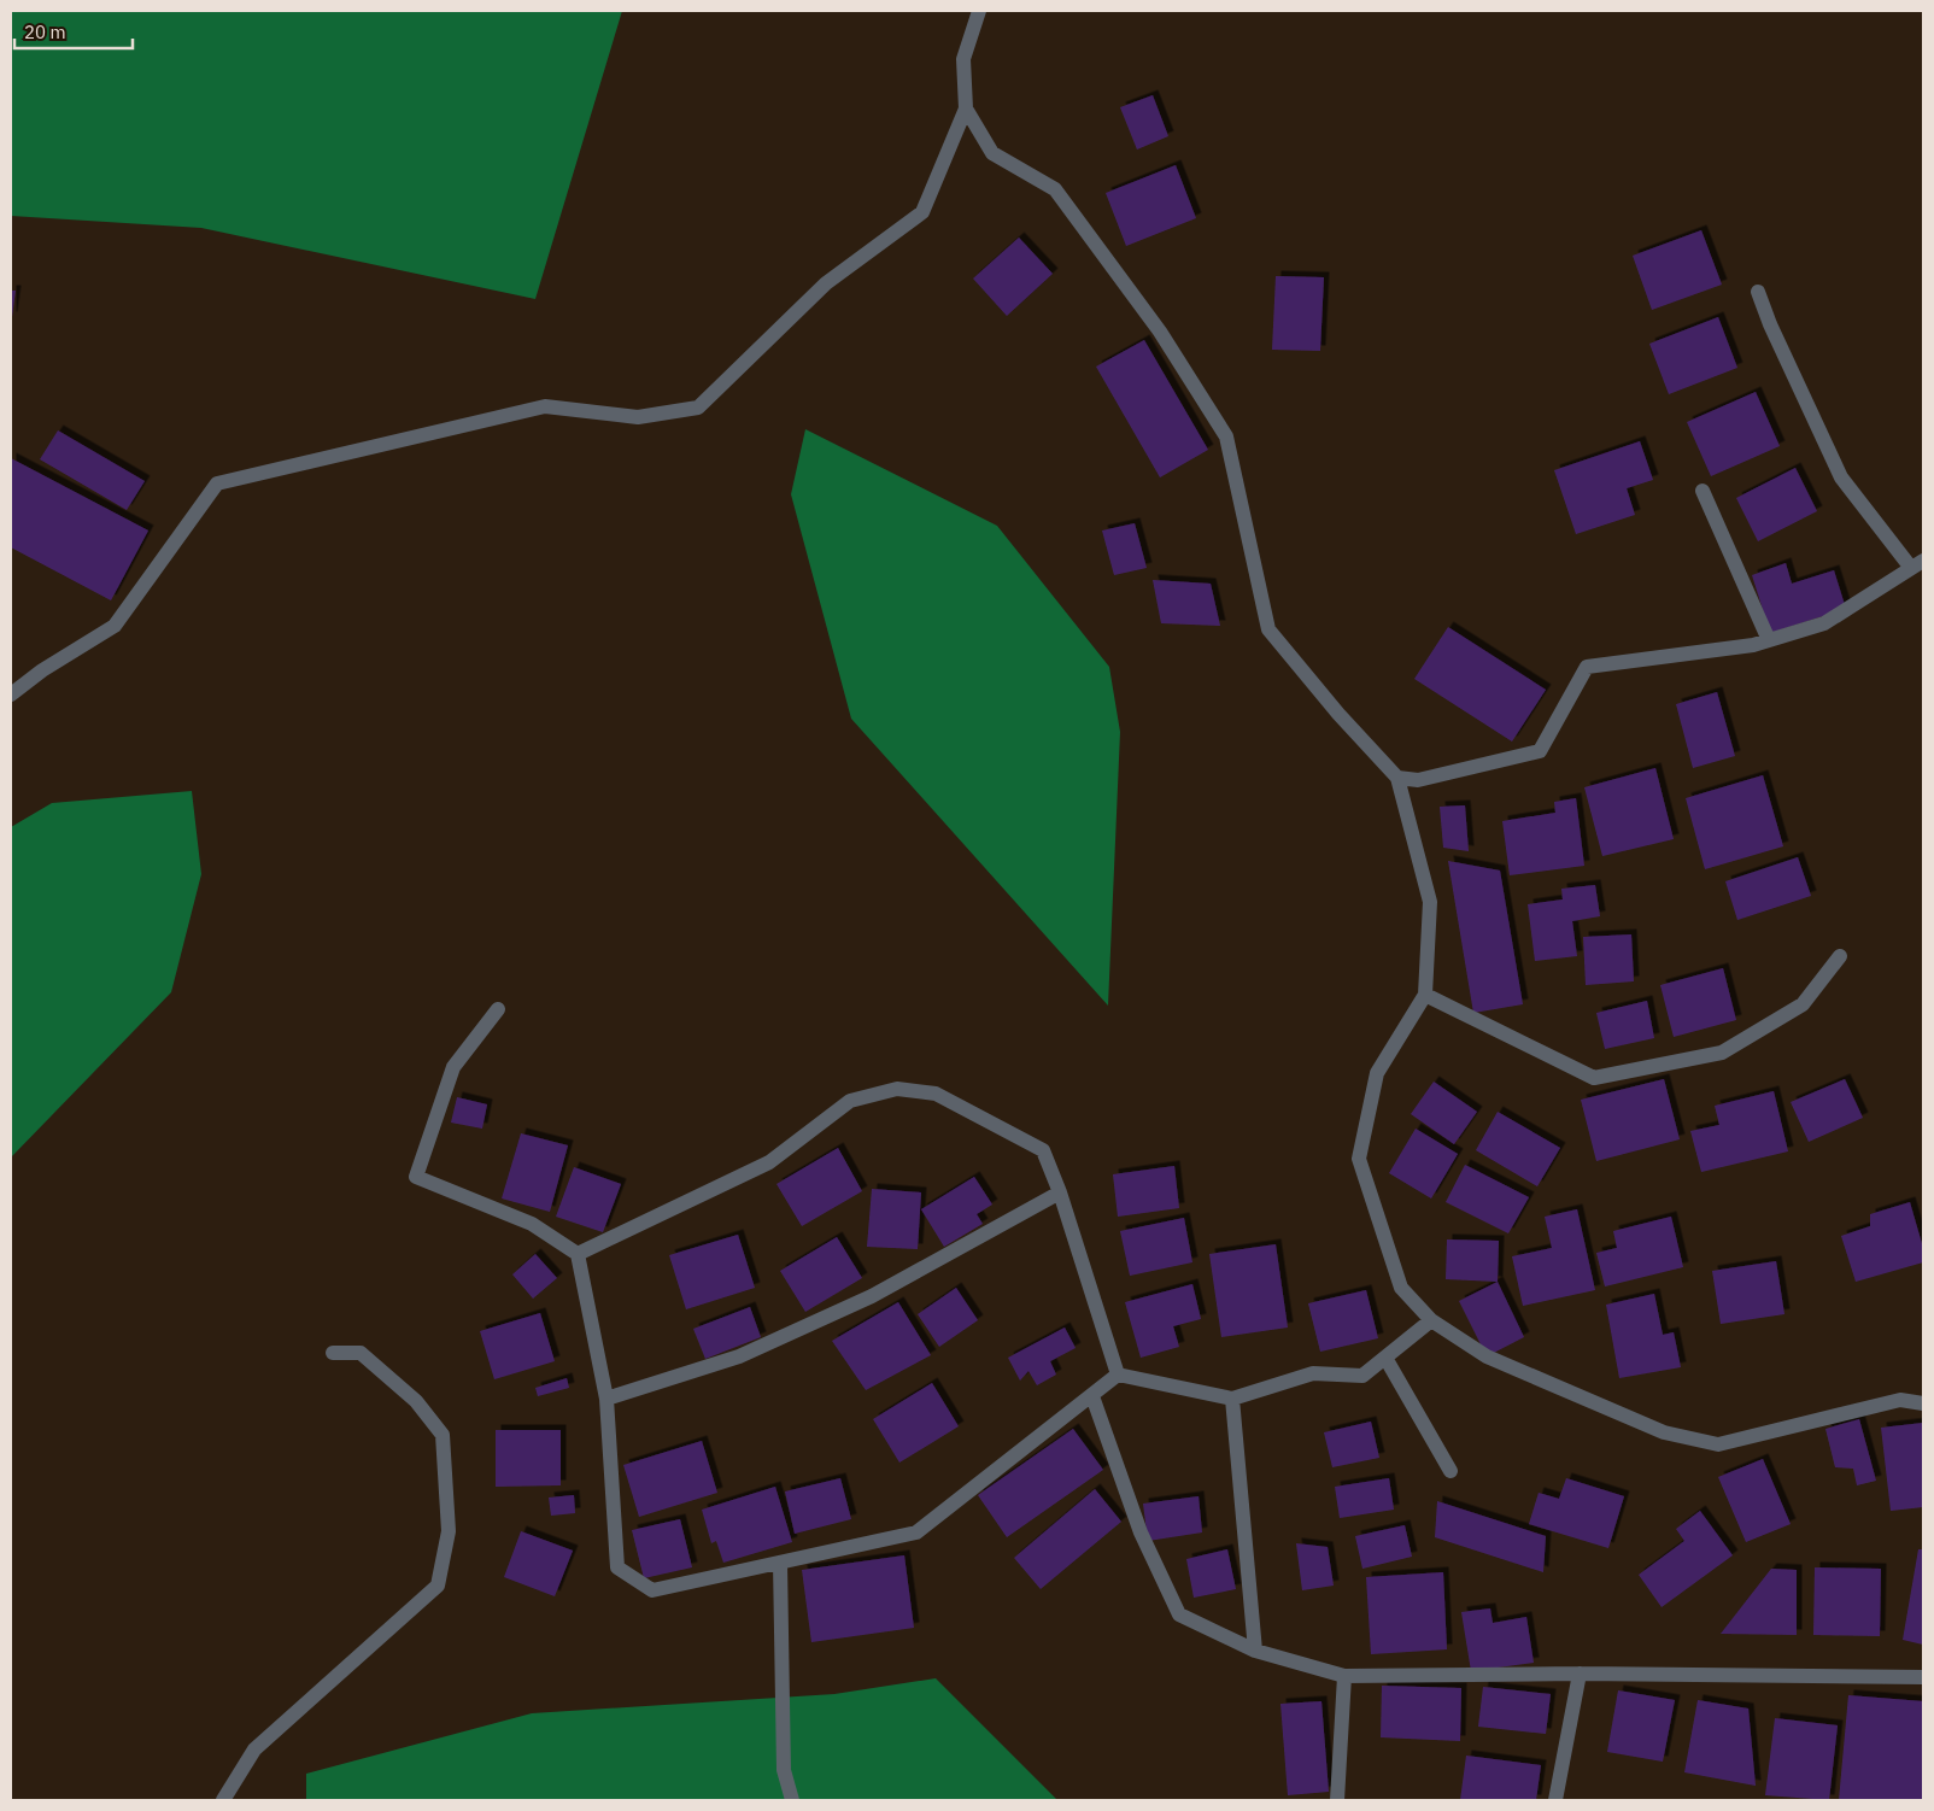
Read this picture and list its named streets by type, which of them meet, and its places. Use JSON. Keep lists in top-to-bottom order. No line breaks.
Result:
{"scale_bar":"20 m"}
